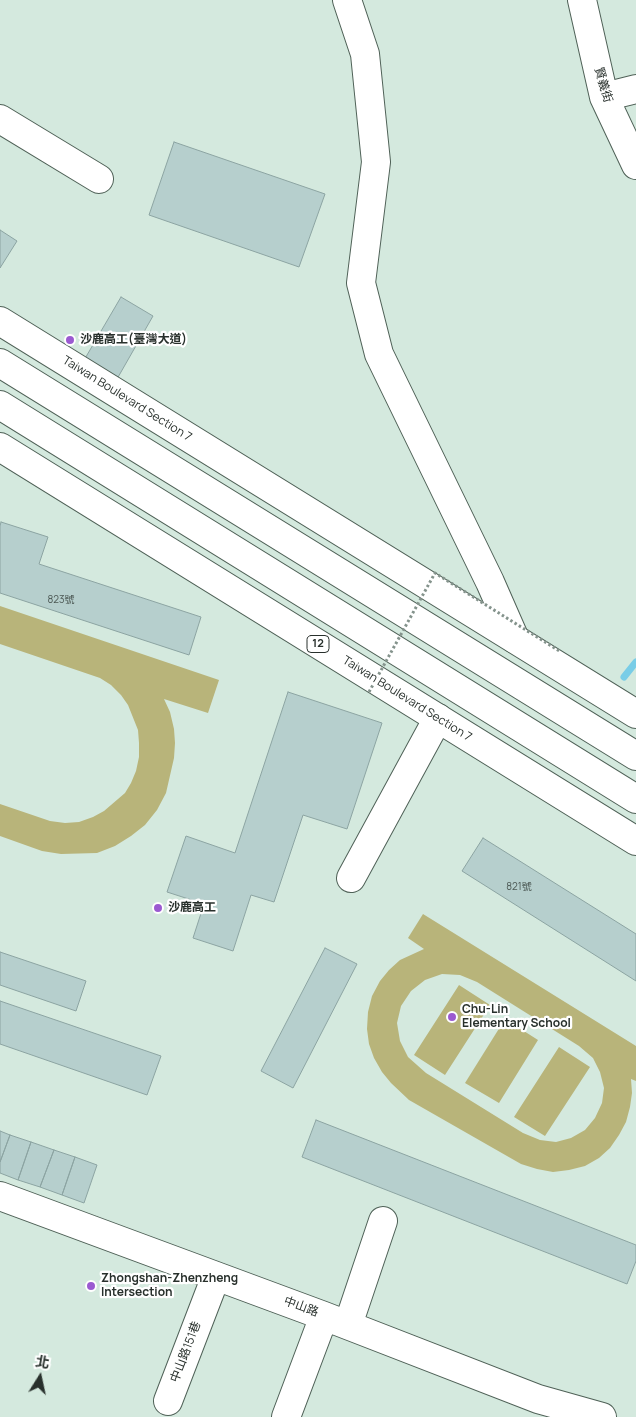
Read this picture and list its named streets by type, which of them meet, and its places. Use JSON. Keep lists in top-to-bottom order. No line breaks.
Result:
{"streets":{"main road":["賢義街","Taiwan Boulevard Section 7","12","中山路","中山路151巷"]},"crossings":[["中山路","中山路151巷"]],"places":["沙鹿高工(臺灣大道)","沙鹿高工","Chu-Lin Elementary School","Zhongshan-Zhenzheng Intersection"],"house_numbers":["823號","821號"],"north":"top"}
